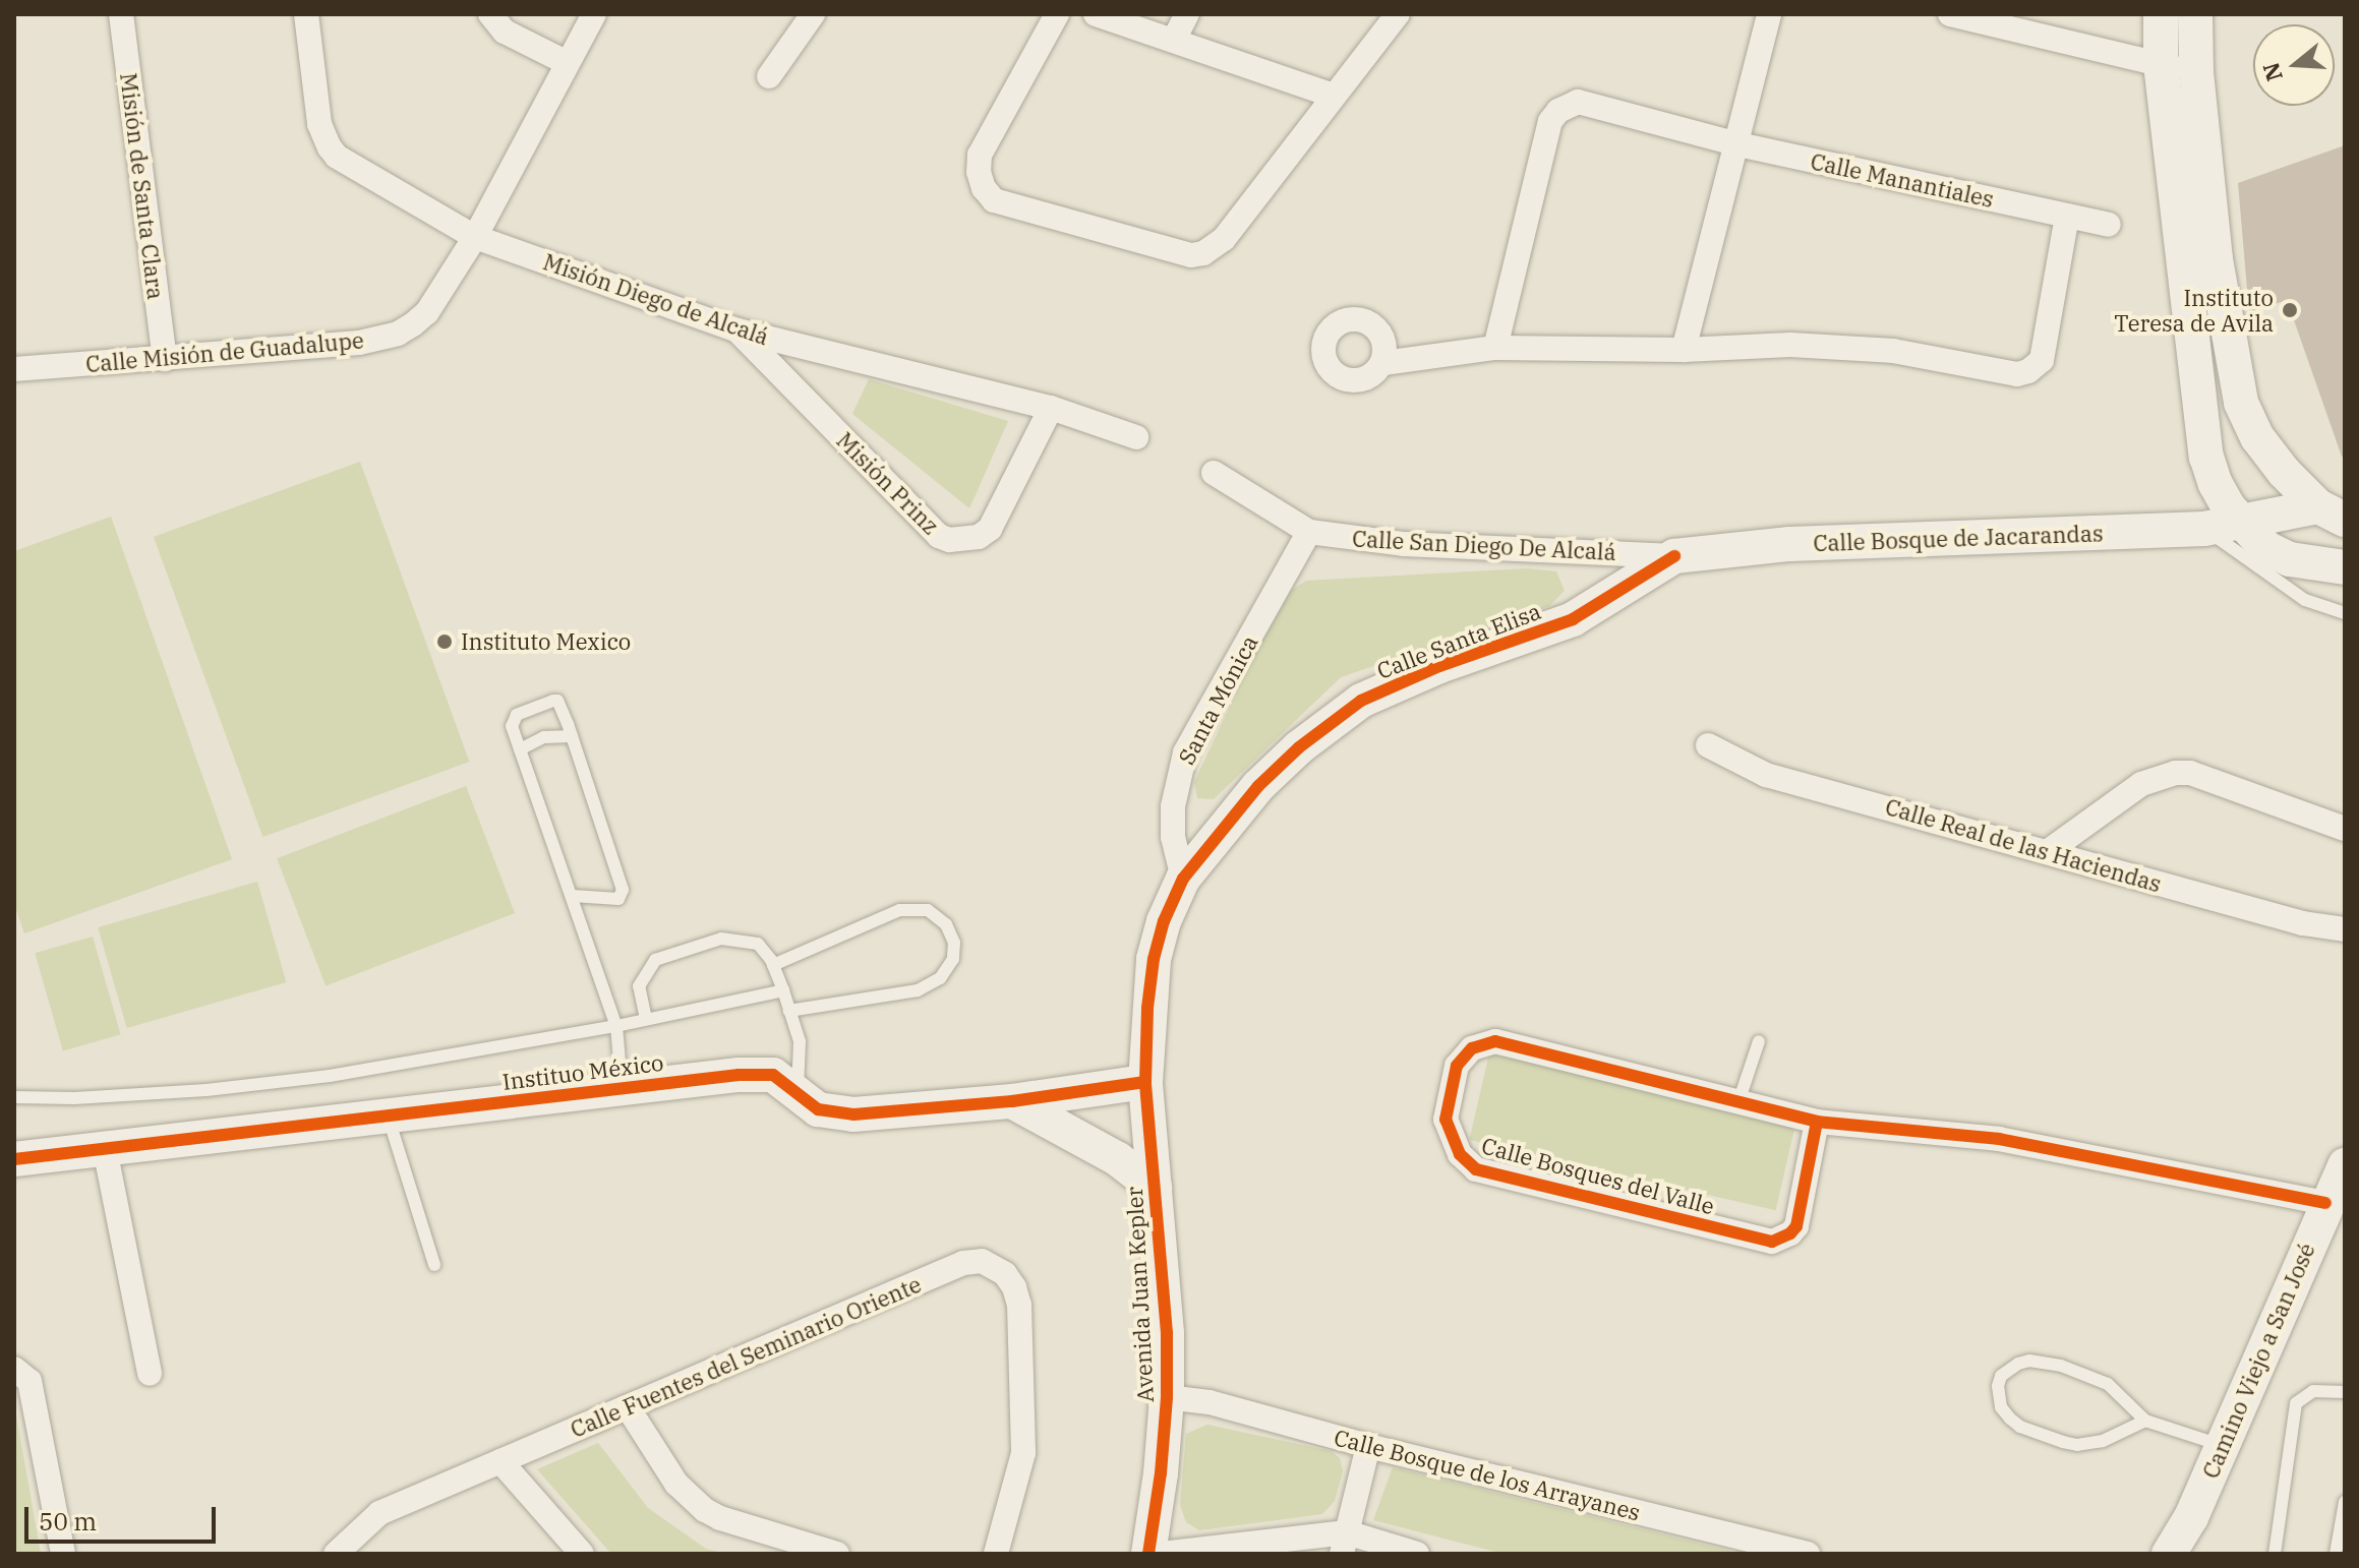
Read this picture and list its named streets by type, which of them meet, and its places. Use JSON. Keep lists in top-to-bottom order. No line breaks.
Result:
{"streets":{"street":["Calle Manantiales","Misión de Santa Clara","Misión Diego de Alcalá","Calle Misión de Guadalupe","Misión Prinz","Calle Bosque de Jacarandas","Calle San Diego De Alcalá","Calle Santa Elisa","Santa Mónica","Calle Real de las Haciendas","Instituo México","Calle Bosques del Valle","Avenida Juan Kepler","Calle Fuentes del Seminario Oriente","Camino Viejo a San José","Calle Bosque de los Arrayanes"]},"crossings":[["Misión de Santa Clara","Calle Misión de Guadalupe"],["Misión Diego de Alcalá","Calle Misión de Guadalupe"],["Misión Diego de Alcalá","Misión Prinz"],["Calle Bosque de Jacarandas","Calle San Diego De Alcalá"],["Calle Bosque de Jacarandas","Calle Santa Elisa"],["Calle San Diego De Alcalá","Calle Santa Elisa"],["Calle San Diego De Alcalá","Santa Mónica"],["Calle Santa Elisa","Santa Mónica"],["Calle Santa Elisa","Instituo México"],["Calle Santa Elisa","Avenida Juan Kepler"],["Instituo México","Avenida Juan Kepler"],["Calle Bosques del Valle","Camino Viejo a San José"],["Avenida Juan Kepler","Calle Bosque de los Arrayanes"]],"places":["Instituto Teresa de Avila","Instituto Mexico"],"scale_bar":"50 m","north":"left"}
